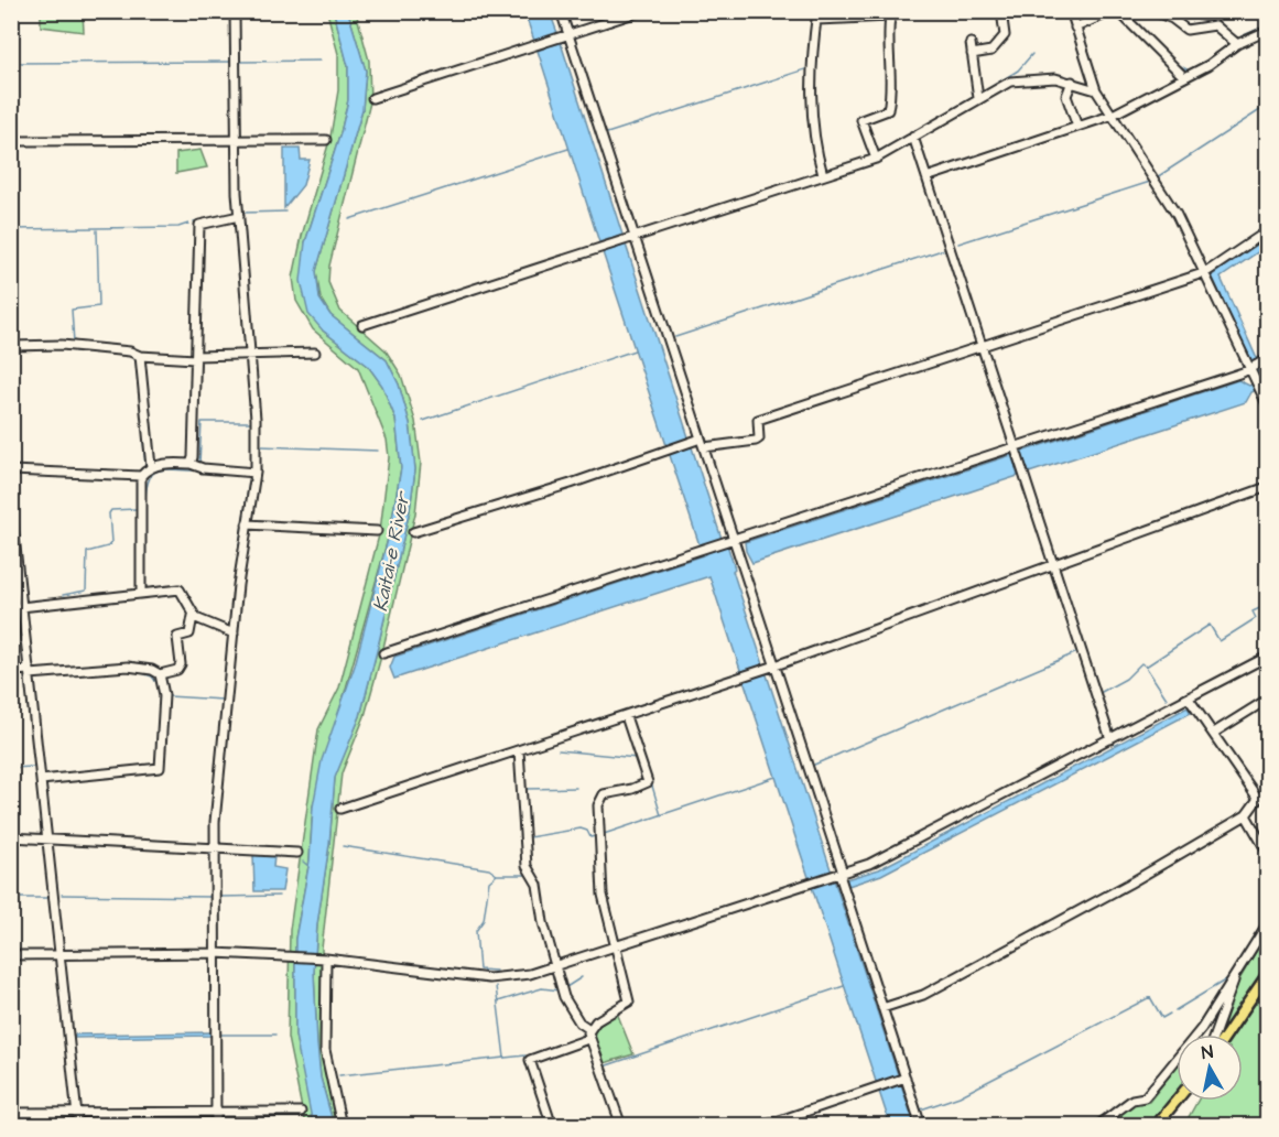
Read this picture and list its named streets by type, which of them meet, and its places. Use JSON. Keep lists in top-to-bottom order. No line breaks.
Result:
{"water":["Kaitai-e River"],"north":"top"}
